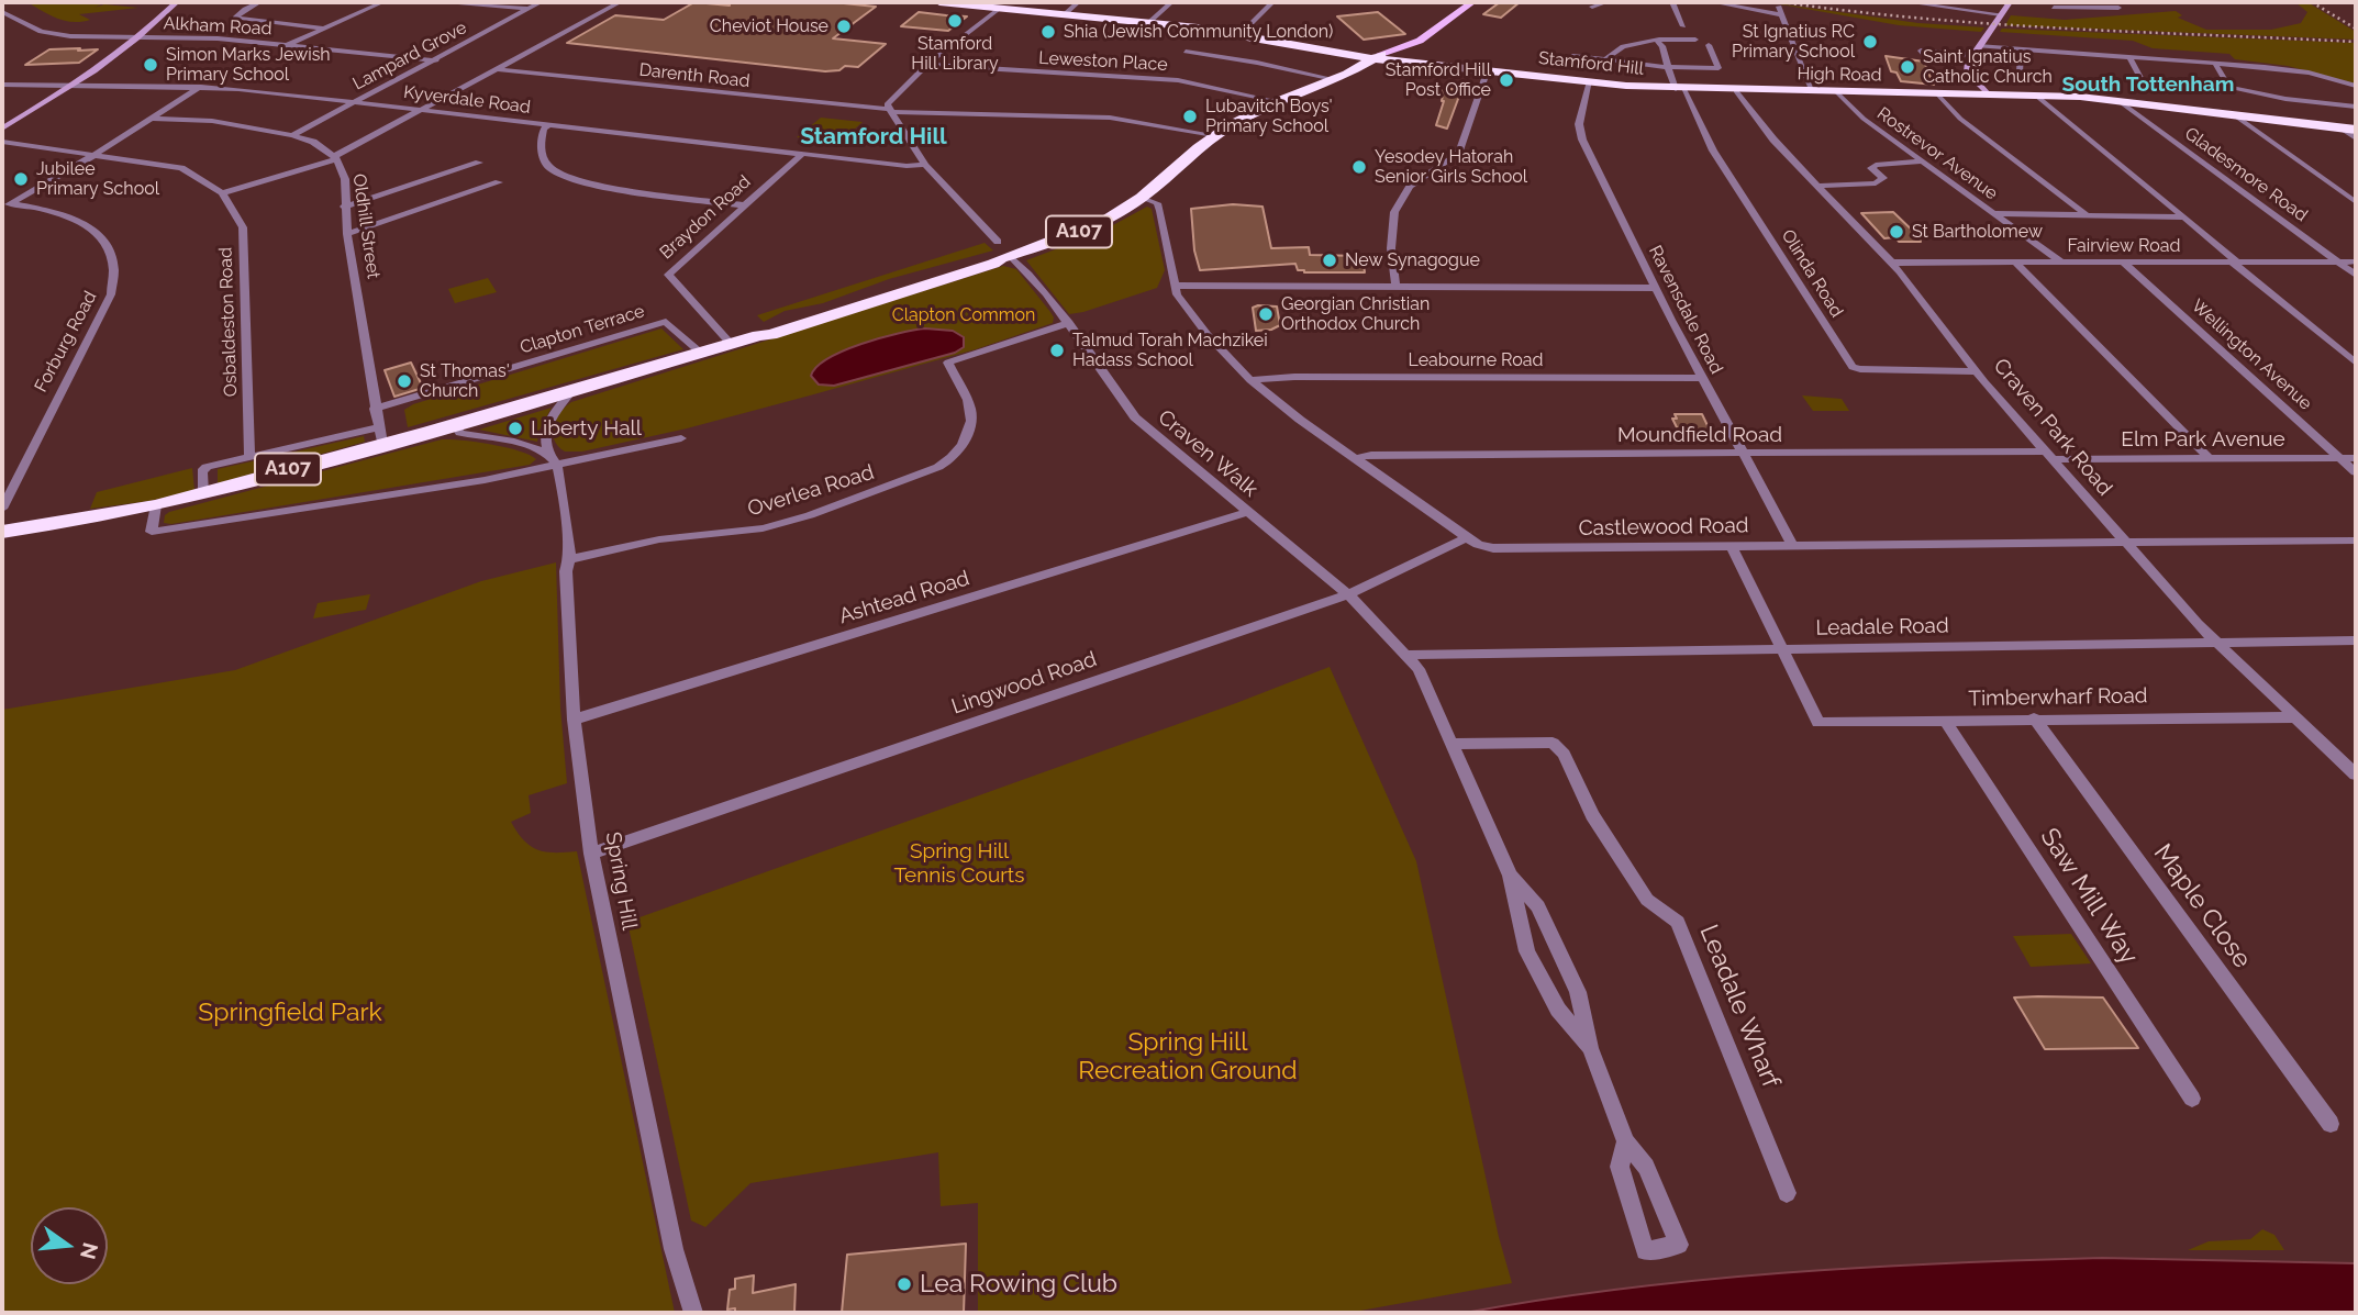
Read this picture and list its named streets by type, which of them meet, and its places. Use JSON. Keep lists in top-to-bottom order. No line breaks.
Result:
{"streets":{"highway":["Stamford Hill","High Road","A107"],"street":["Alkham Road","Lampard Grove","Leweston Place","Darenth Road","Kyverdale Road","Rostrevor Avenue","Gladesmore Road","Braydon Road","Oldhill Street","Fairview Road","Olinda Road","Ravensdale Road","Osbaldeston Road","Clapton Terrace","Forburg Road","Wellington Avenue","Leabourne Road","Craven Park Road","Moundfield Road","Elm Park Avenue","Craven Walk","Overlea Road","Castlewood Road","Ashtead Road","Leadale Road","Lingwood Road","Timberwharf Road","Spring Hill","Saw Mill Way","Maple Close","Leadale Wharf"]},"crossings":[["Alkham Road","Lampard Grove"],["Lampard Grove","Kyverdale Road"],["Lampard Grove","Oldhill Street"],["Leweston Place","A107"],["Stamford Hill","High Road"],["Stamford Hill","A107"],["Stamford Hill","Olinda Road"],["Stamford Hill","Ravensdale Road"],["Stamford Hill","Craven Park Road"],["High Road","Rostrevor Avenue"],["High Road","Gladesmore Road"],["High Road","Craven Park Road"],["Darenth Road","A107"],["Kyverdale Road","Braydon Road"],["Rostrevor Avenue","Fairview Road"],["Gladesmore Road","Fairview Road"],["Braydon Road","A107"],["Oldhill Street","A107"],["Oldhill Street","Clapton Terrace"],["A107","Clapton Terrace"],["A107","Craven Walk"],["A107","Castlewood Road"],["A107","Spring Hill"],["Fairview Road","Wellington Avenue"],["Fairview Road","Craven Park Road"],["Olinda Road","Craven Park Road"],["Ravensdale Road","Leabourne Road"],["Ravensdale Road","Moundfield Road"],["Ravensdale Road","Castlewood Road"],["Wellington Avenue","Elm Park Avenue"],["Leabourne Road","Castlewood Road"],["Craven Park Road","Moundfield Road"],["Craven Park Road","Elm Park Avenue"],["Craven Park Road","Castlewood Road"],["Craven Park Road","Leadale Road"],["Craven Park Road","Timberwharf Road"],["Moundfield Road","Elm Park Avenue"],["Moundfield Road","Castlewood Road"],["Craven Walk","Ashtead Road"],["Craven Walk","Leadale Road"],["Craven Walk","Lingwood Road"],["Craven Walk","Leadale Wharf"],["Overlea Road","Spring Hill"],["Castlewood Road","Lingwood Road"],["Ashtead Road","Spring Hill"],["Leadale Road","Timberwharf Road"],["Lingwood Road","Spring Hill"],["Timberwharf Road","Saw Mill Way"],["Timberwharf Road","Maple Close"]],"districts":["South Tottenham","Stamford Hill"],"parks":["Clapton Common","Spring Hill Tennis Courts","Springfield Park","Spring Hill Recreation Ground"],"places":["Stamford Hill Library","Cheviot House","Shia (Jewish Community London)","St Ignatius RC Primary School","Simon Marks Jewish Primary School","Saint Ignatius Catholic Church","Stamford Hill Post Office","Lubavitch Boys' Primary School","Yesodey Hatorah Senior Girls School","Jubilee Primary School","St Bartholomew","New Synagogue","Georgian Christian Orthodox Church","Talmud Torah Machzikei Hadass School","St Thomas' Church","Liberty Hall","Lea Rowing Club"],"north":"right"}
